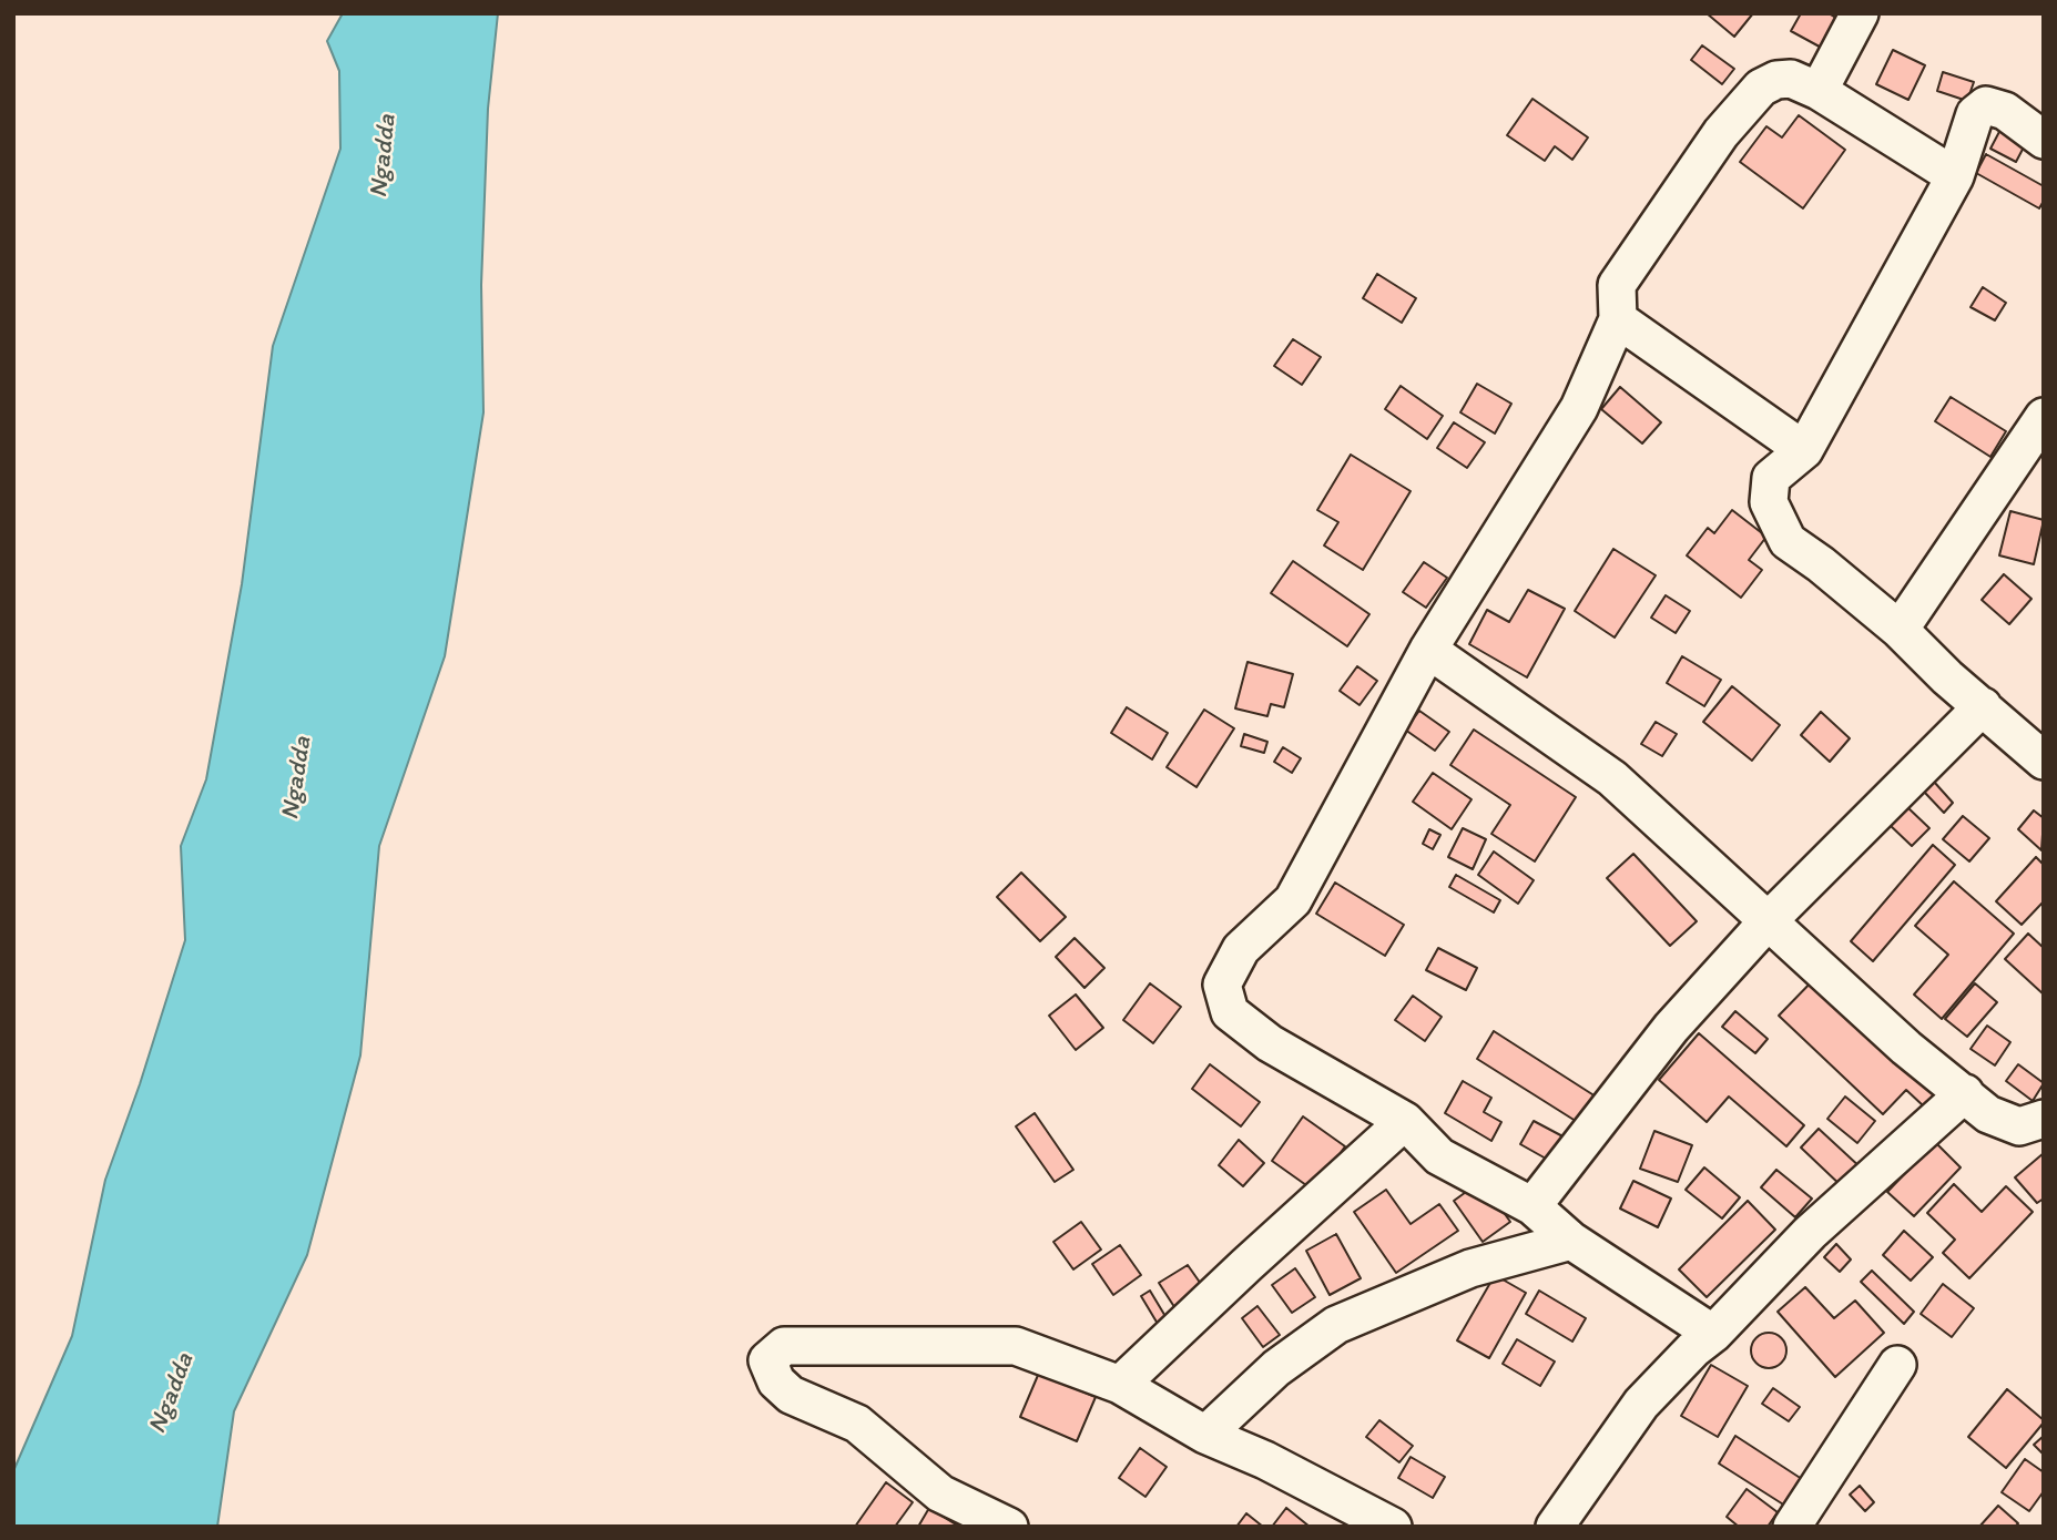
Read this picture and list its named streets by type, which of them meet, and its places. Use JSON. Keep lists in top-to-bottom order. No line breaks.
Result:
{"water":["Ngadda"]}
